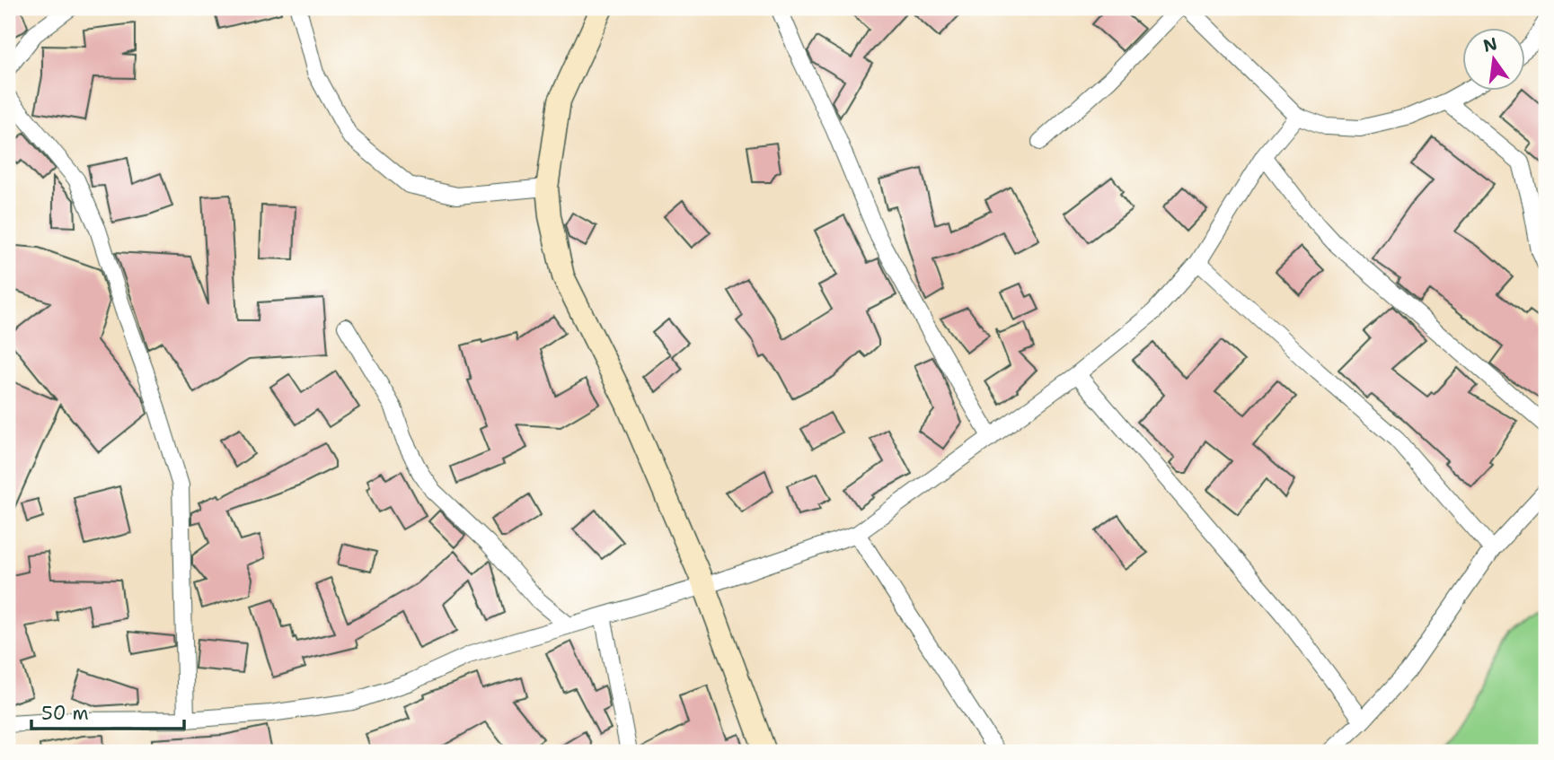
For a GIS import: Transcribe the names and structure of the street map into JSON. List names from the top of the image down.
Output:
{
  "scale_bar": "50 m",
  "north": "top"
}
